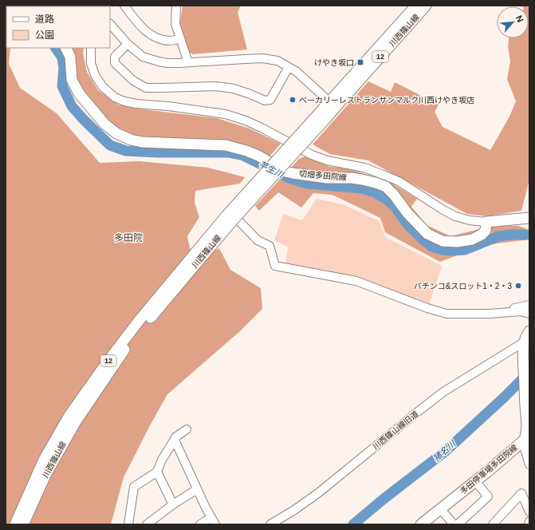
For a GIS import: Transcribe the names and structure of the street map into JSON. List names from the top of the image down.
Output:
{
  "streets": {
    "main road": [
      "川西篠山線",
      "12",
      "切畑多田院線",
      "多田停車場多田院線"
    ],
    "street": ["川西篠山線旧道"]
  },
  "crossings": [
    ["川西篠山線旧道", "多田停車場多田院線"]
  ],
  "districts": ["多田院"],
  "water": ["芋生川", "猪名川"],
  "places": {
    "transit": ["けやき坂口"],
    "other": ["ベーカリーレストランサンマルク川西けやき坂店", "パチンコ&スロット1・2・3"]
  },
  "legend": ["道路", "公園"],
  "north": "top right"
}
